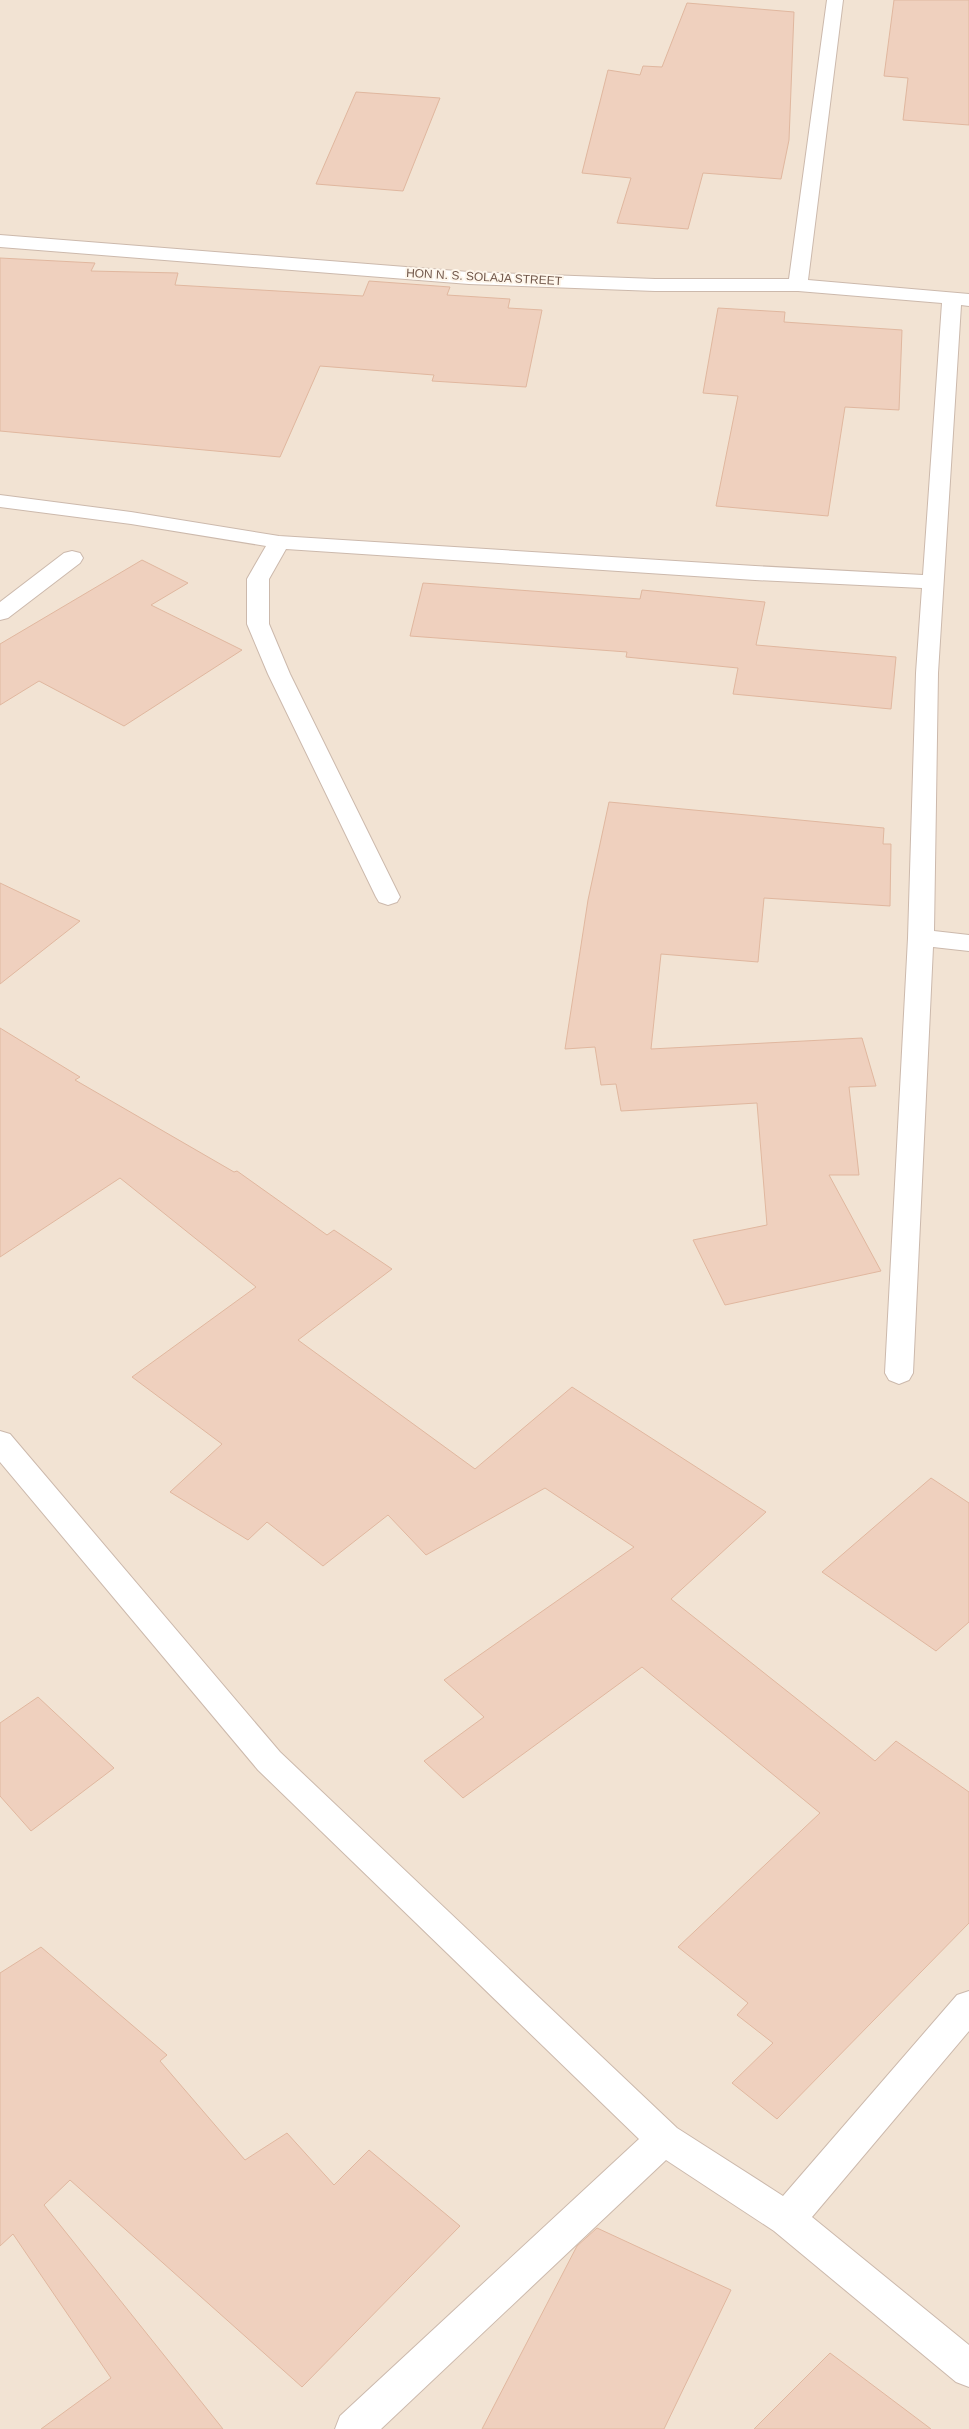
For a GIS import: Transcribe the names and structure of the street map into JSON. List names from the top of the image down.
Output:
{
  "streets": {
    "street": ["HON N. S. SOLAJA STREET"]
  }
}
